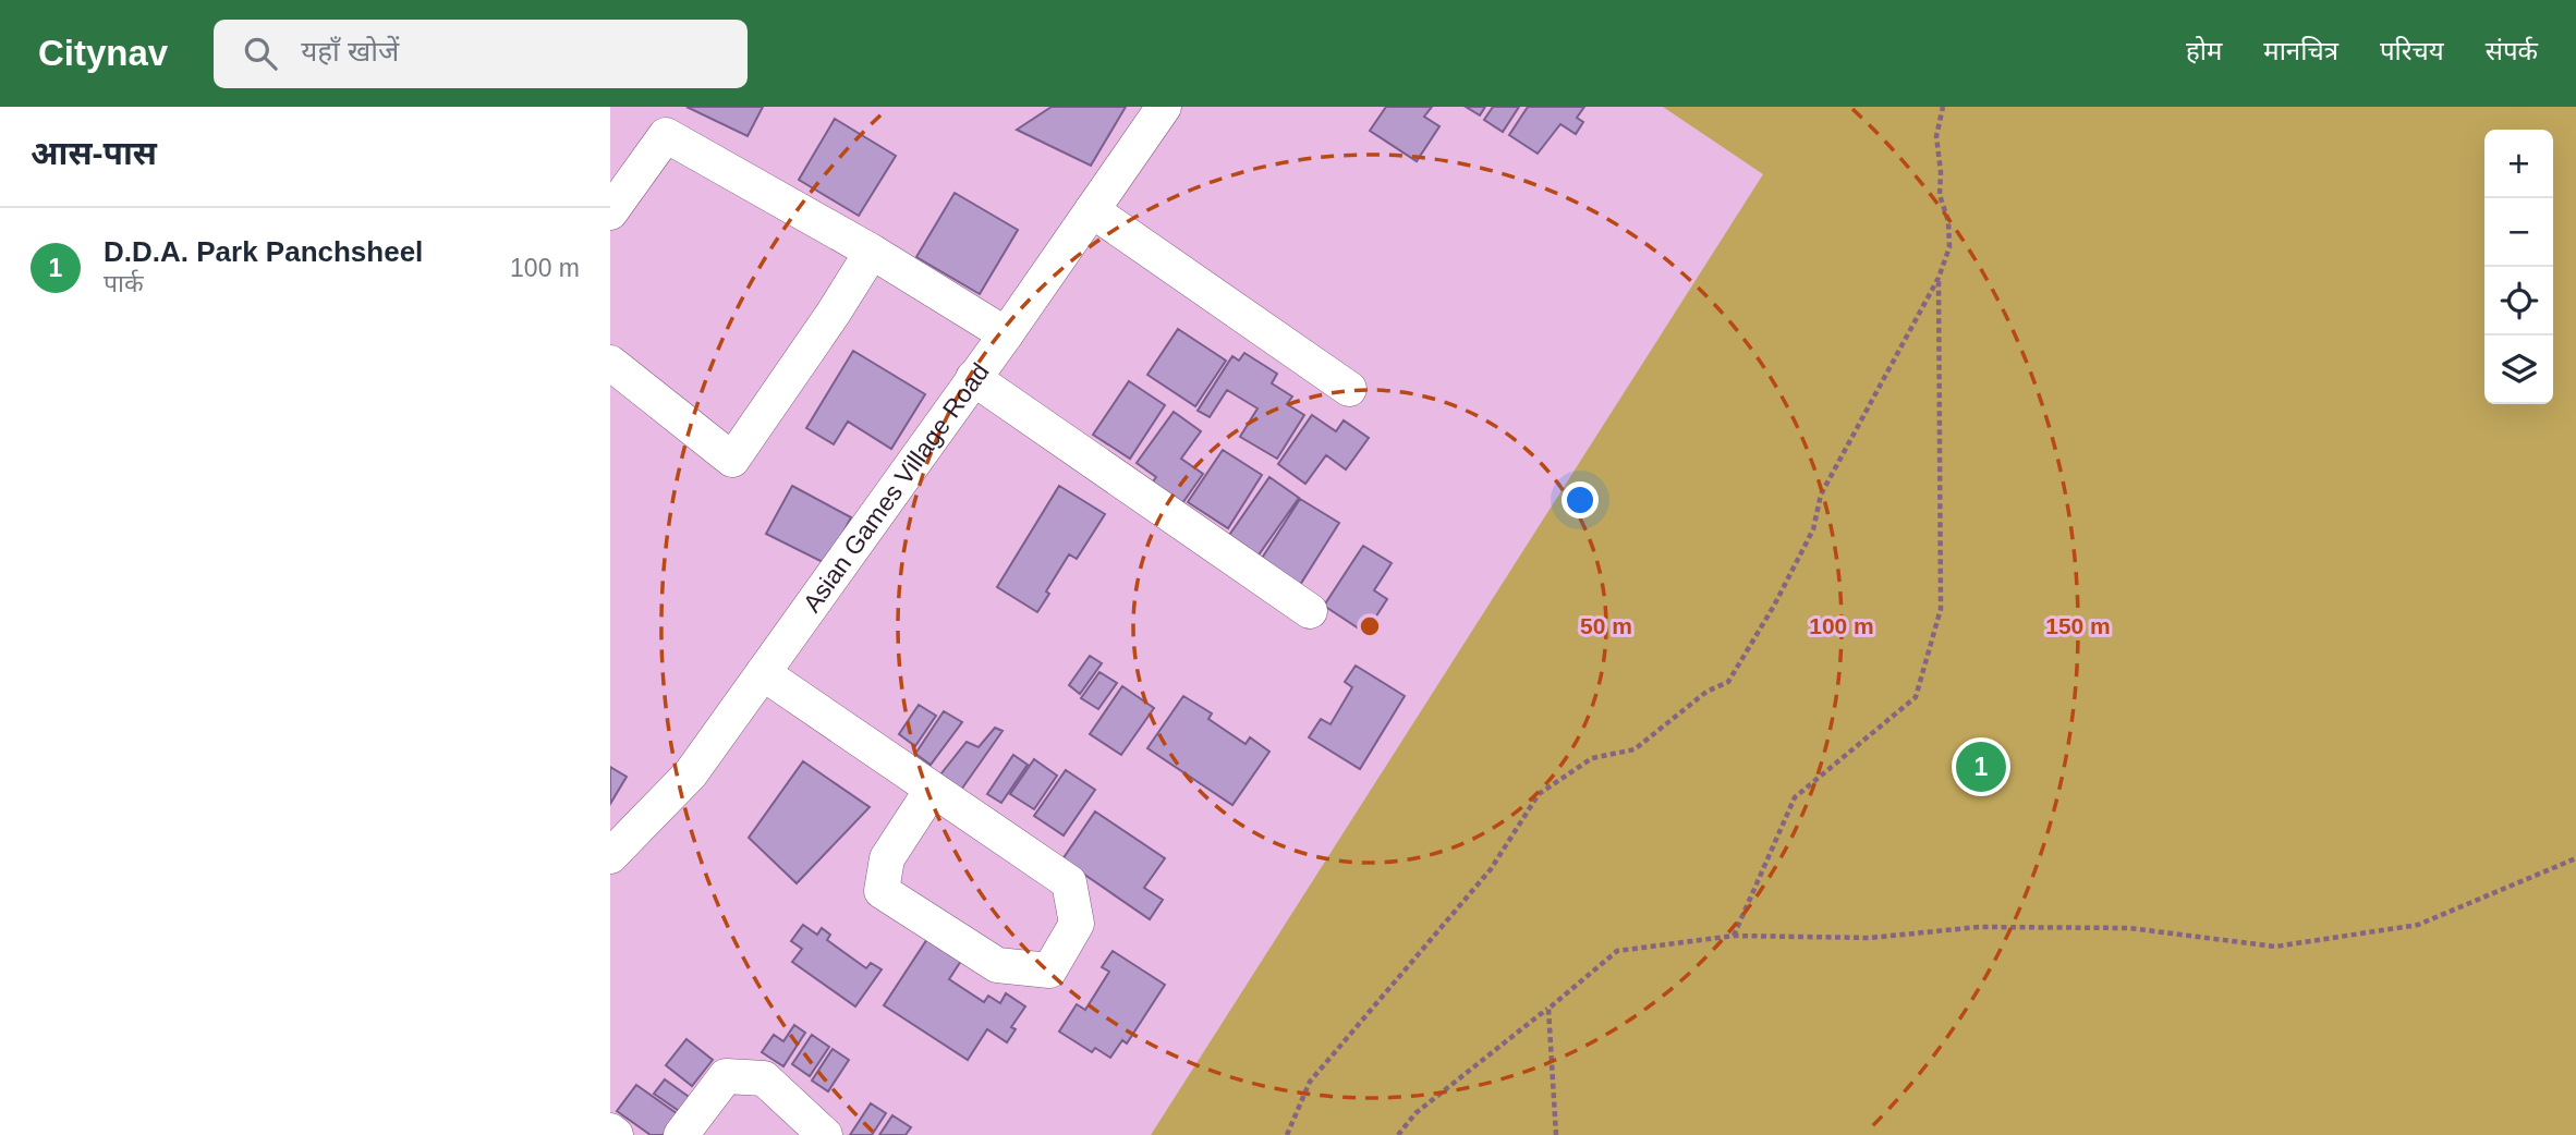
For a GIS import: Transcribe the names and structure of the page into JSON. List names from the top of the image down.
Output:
{
  "streets": {
    "street": ["Asian Games Village Road"]
  },
  "page": {
    "header": "Citynav",
    "search": "यहाँ खोजें",
    "nav": [
      "होम",
      "मानचित्र",
      "परिचय",
      "संपर्क"
    ],
    "heading": "आस-पास",
    "map_buttons": ["+", "−"],
    "list": [
      {
        "mark": "1",
        "name": "D.D.A. Park Panchsheel",
        "note": "पार्क",
        "value": "100 m"
      }
    ],
    "pins": "1"
  },
  "rings": ["50 m", "100 m", "150 m"]
}
